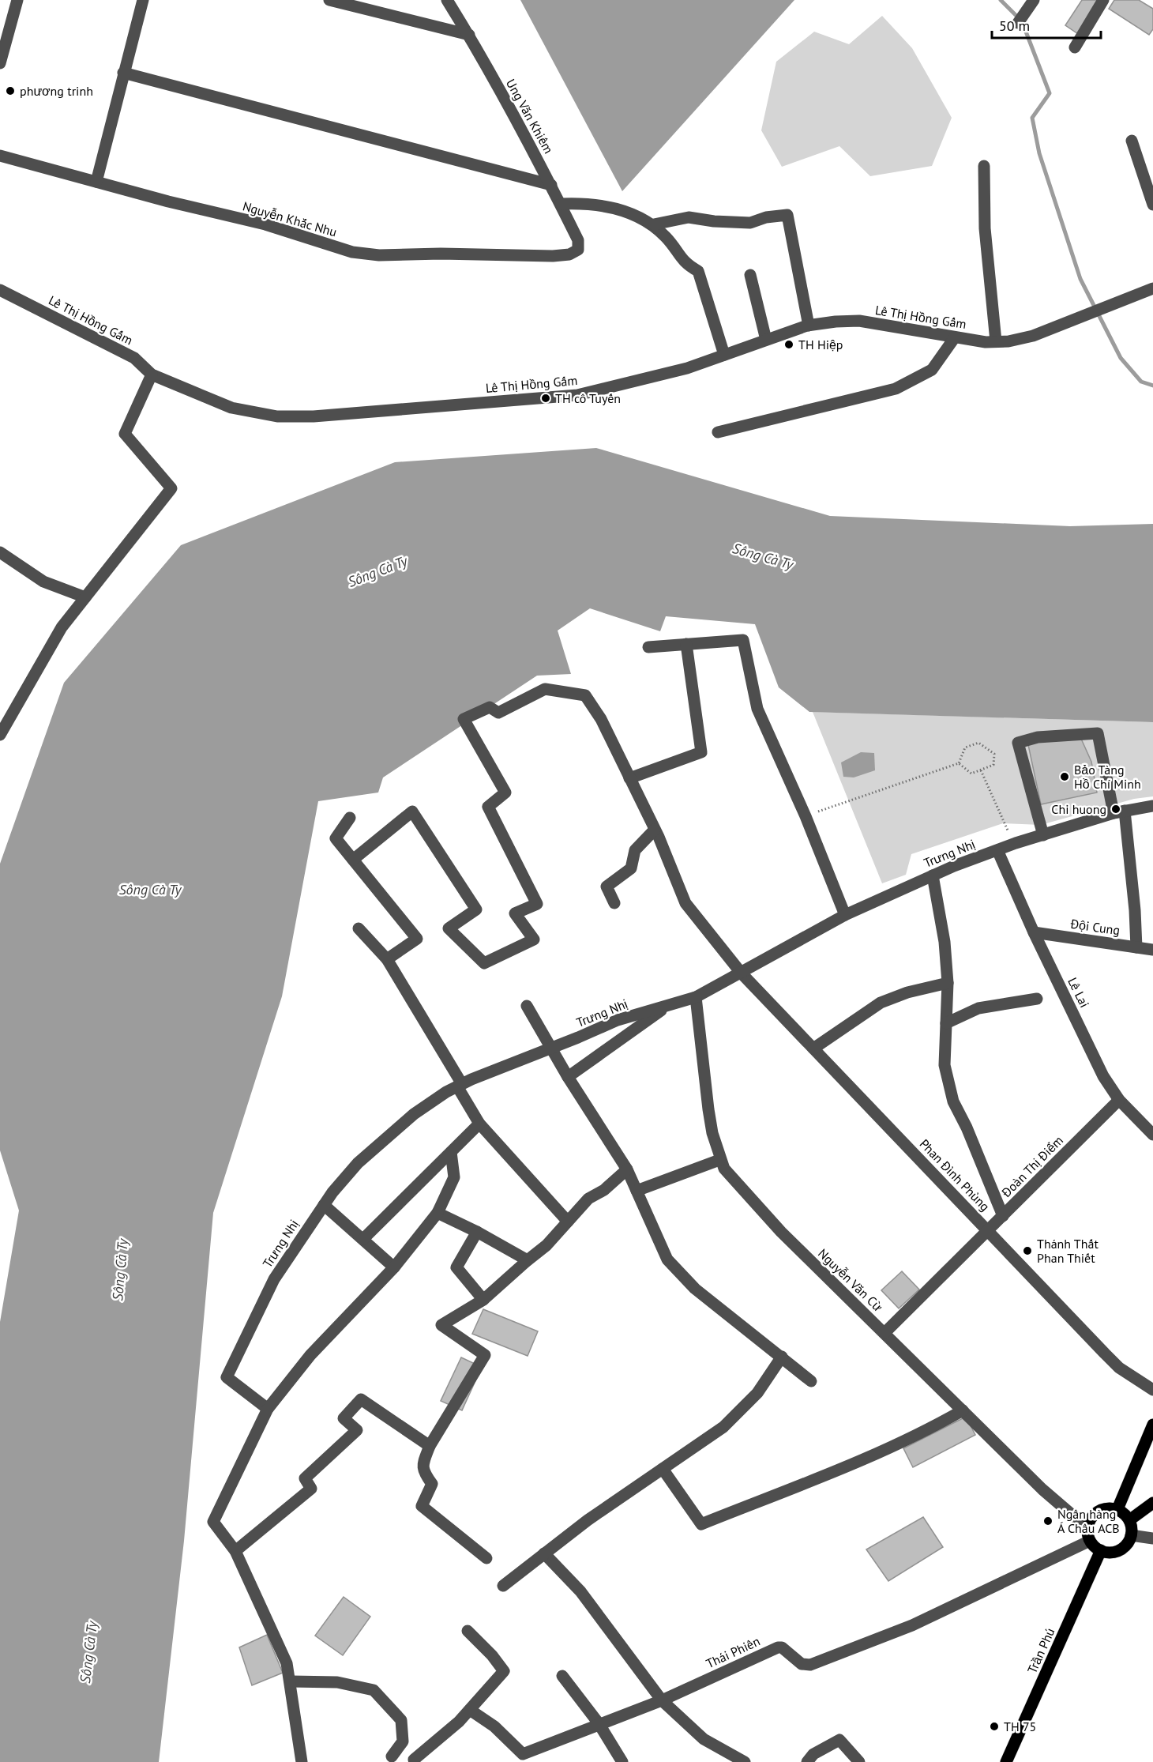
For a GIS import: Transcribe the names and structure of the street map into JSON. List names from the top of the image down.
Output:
{
  "streets": {
    "main road": ["Trần Phú"],
    "street": [
      "Ung Văn Khiêm",
      "Nguyễn Khắc Nhu",
      "Lê Thị Hồng Gấm",
      "Trưng Nhị",
      "Đội Cung",
      "Lê Lai",
      "Đoàn Thị Điểm",
      "Phan Đình Phùng",
      "Nguyễn Văn Cừ",
      "Thái Phiên"
    ]
  },
  "crossings": [
    ["Ung Văn Khiêm", "Nguyễn Khắc Nhu"],
    ["Trưng Nhị", "Lê Lai"],
    ["Trưng Nhị", "Phan Đình Phùng"],
    ["Trưng Nhị", "Nguyễn Văn Cừ"],
    ["Đội Cung", "Lê Lai"],
    ["Lê Lai", "Đoàn Thị Điểm"],
    ["Đoàn Thị Điểm", "Phan Đình Phùng"],
    ["Đoàn Thị Điểm", "Nguyễn Văn Cừ"],
    ["Nguyễn Văn Cừ", "Trần Phú"],
    ["Nguyễn Văn Cừ", "Thái Phiên"],
    ["Trần Phú", "Thái Phiên"]
  ],
  "water": ["Sông Cà Ty"],
  "places": [
    "phương trinh",
    "TH Hiệp",
    "TH cô Tuyến",
    "Bảo Tàng Hồ Chí Minh",
    "Chi huong",
    "Thánh Thất Phan Thiết",
    "Ngân hàng Á Châu ACB",
    "TH 75"
  ],
  "scale_bar": "50 m"
}
